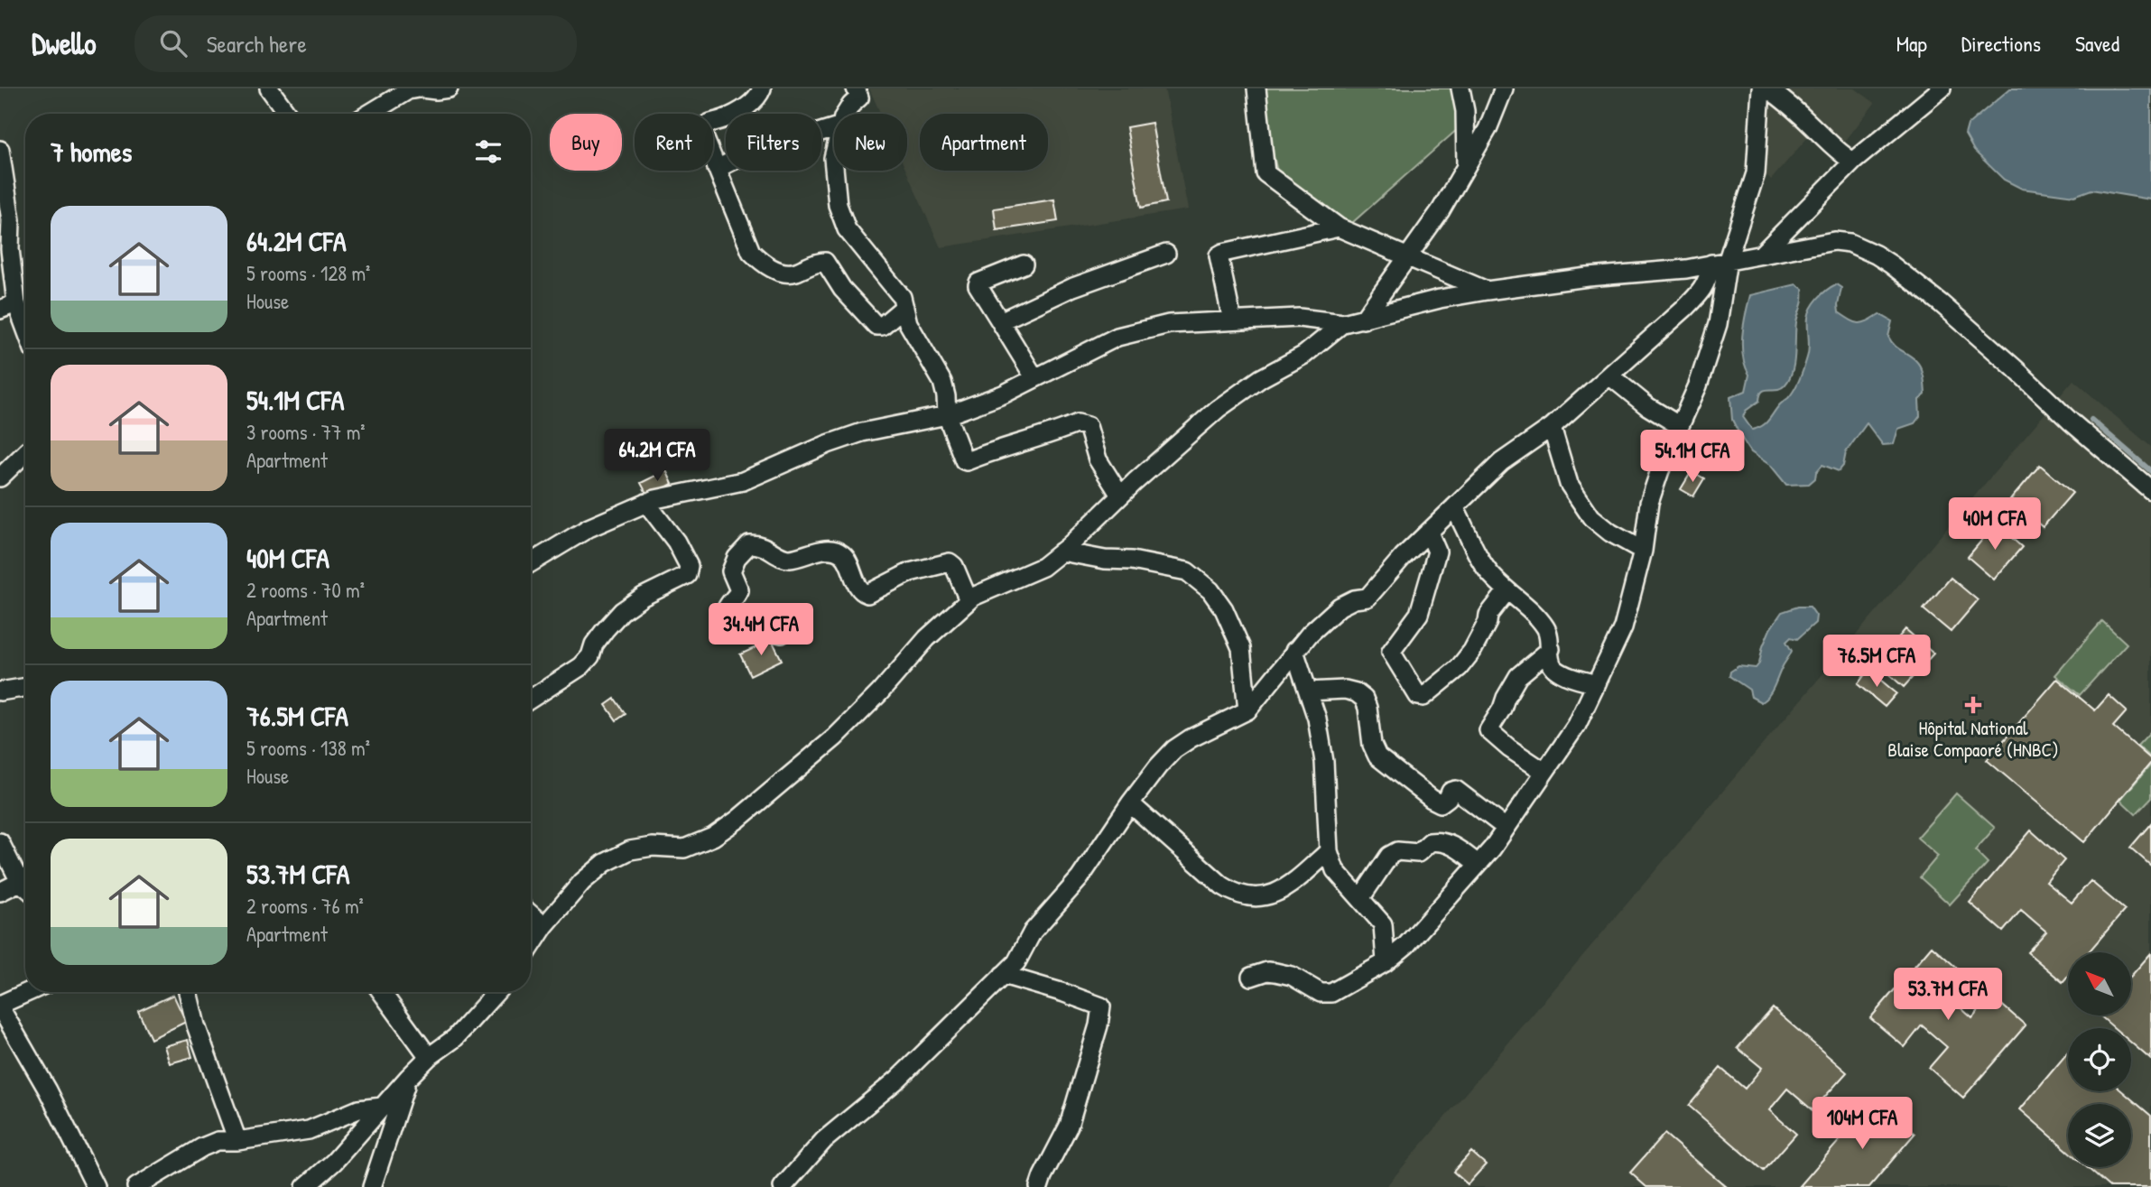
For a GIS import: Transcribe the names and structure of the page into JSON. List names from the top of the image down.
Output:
{
  "places": {
    "health": ["Hôpital National Blaise Compaoré (HNBC)"]
  },
  "north": "top left",
  "page": {
    "header": "Dwello",
    "search": "Search here",
    "nav": ["Map", "Directions", "Saved"],
    "chip": [
      "Buy",
      "Rent",
      "Filters",
      "New",
      "Apartment"
    ],
    "heading": "7 homes",
    "list": [
      {
        "name": "64.2M CFA",
        "note": "5 rooms · 128 m² · House"
      },
      {
        "name": "54.1M CFA",
        "note": "3 rooms · 77 m² · Apartment"
      },
      {
        "name": "40M CFA",
        "note": "2 rooms · 70 m² · Apartment"
      },
      {
        "name": "76.5M CFA",
        "note": "5 rooms · 138 m² · House"
      },
      {
        "name": "53.7M CFA",
        "note": "2 rooms · 76 m² · Apartment"
      }
    ],
    "price": [
      "64.2M CFA",
      "54.1M CFA",
      "40M CFA",
      "34.4M CFA",
      "76.5M CFA",
      "53.7M CFA",
      "104M CFA"
    ]
  }
}
